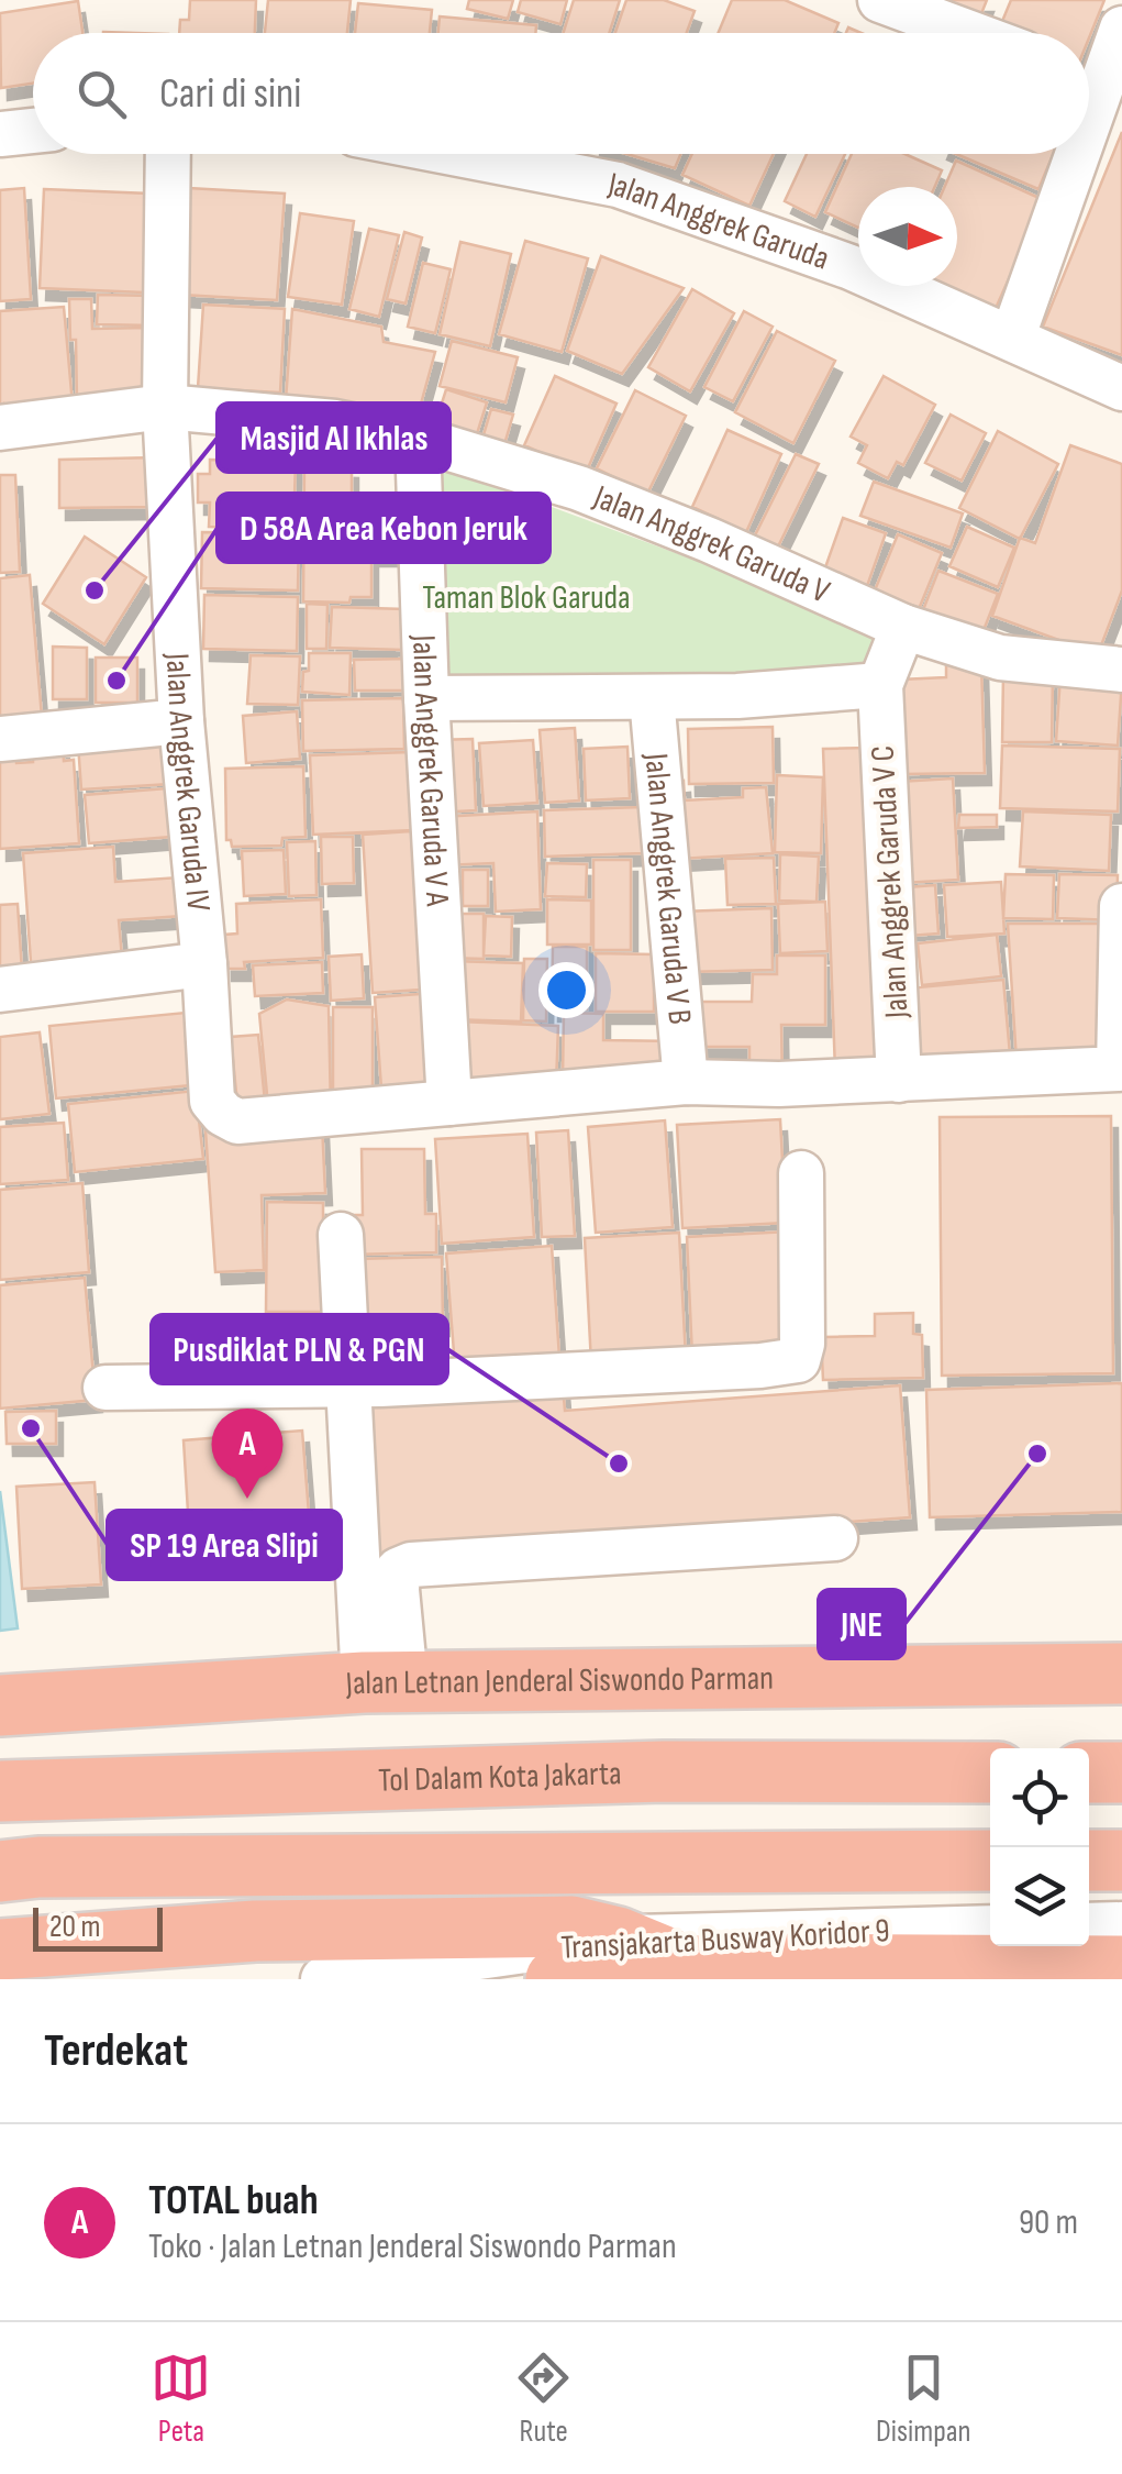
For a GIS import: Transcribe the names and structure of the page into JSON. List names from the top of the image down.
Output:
{
  "streets": {
    "highway": ["Jalan Letnan Jenderal Siswondo Parman", "Tol Dalam Kota Jakarta"],
    "street": [
      "Jalan Anggrek Garuda",
      "Jalan Anggrek Garuda V",
      "Jalan Anggrek Garuda V A",
      "Jalan Anggrek Garuda IV",
      "Jalan Anggrek Garuda V C",
      "Jalan Anggrek Garuda V B",
      "Transjakarta Busway Koridor 9"
    ]
  },
  "crossings": [
    ["Jalan Anggrek Garuda V", "Jalan Anggrek Garuda V A"],
    ["Jalan Anggrek Garuda V", "Jalan Anggrek Garuda IV"],
    ["Jalan Anggrek Garuda V A", "Jalan Anggrek Garuda IV"]
  ],
  "parks": ["Taman Blok Garuda"],
  "places": [
    "Masjid Al Ikhlas",
    "D 58A Area Kebon Jeruk",
    "SP 19 Area Slipi",
    "JNE",
    "Pusdiklat PLN & PGN"
  ],
  "scale_bar": "20 m",
  "north": "right",
  "page": {
    "search": "Cari di sini",
    "pins": "A",
    "scale": "20 m",
    "heading": "Terdekat",
    "list": [
      {
        "mark": "A",
        "name": "TOTAL buah",
        "note": "Toko · Jalan Letnan Jenderal Siswondo Parman",
        "value": "90 m"
      }
    ],
    "nav": ["Peta", "Rute", "Disimpan"]
  }
}
